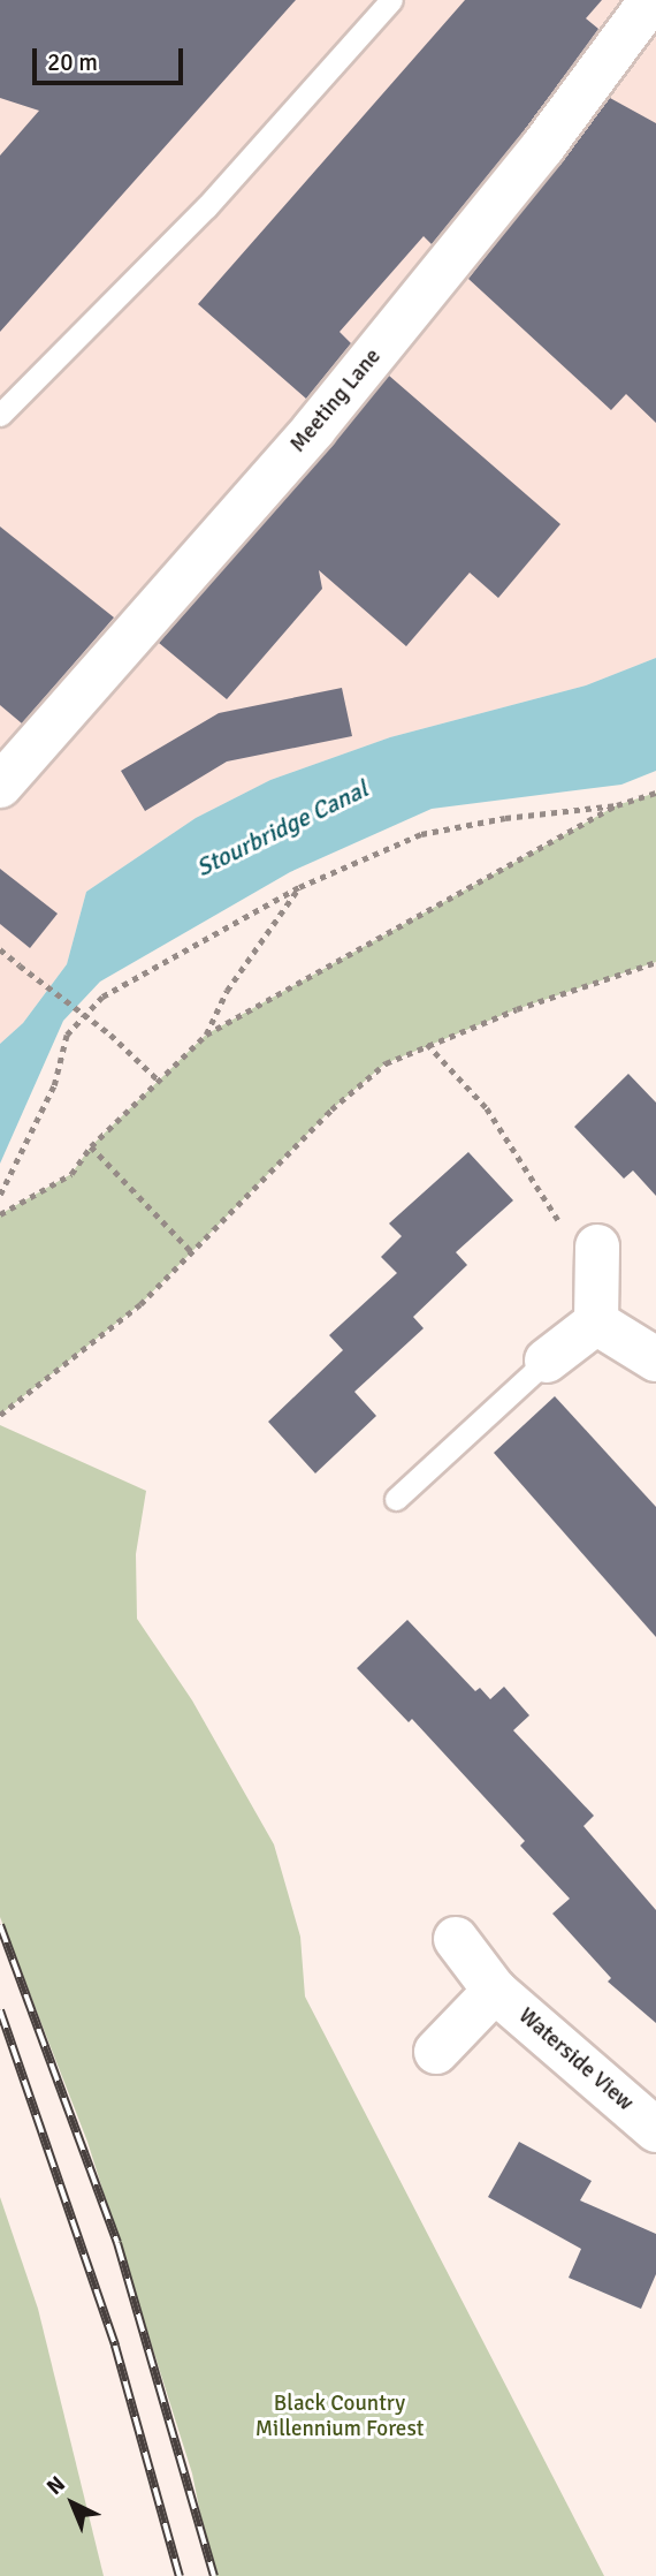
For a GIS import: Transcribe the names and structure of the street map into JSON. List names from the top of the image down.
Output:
{
  "streets": {
    "street": ["Meeting Lane", "Waterside View"]
  },
  "water": ["Stourbridge Canal"],
  "parks": ["Black Country Millennium Forest"],
  "scale_bar": "20 m",
  "north": "top left"
}
